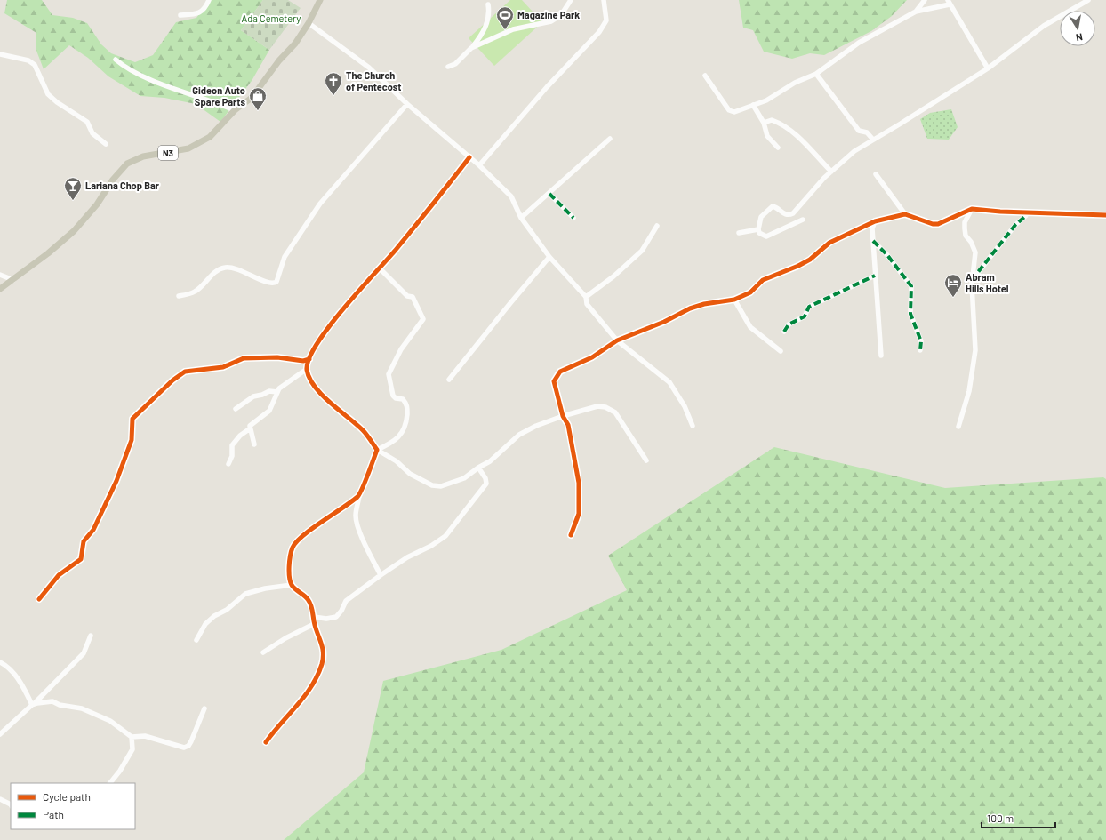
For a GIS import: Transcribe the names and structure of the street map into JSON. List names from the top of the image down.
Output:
{
  "streets": {
    "main road": ["N3"]
  },
  "parks": ["Ada Cemetery"],
  "places": {
    "sports": ["Magazine Park"],
    "church": ["The Church of Pentecost"],
    "shop": ["Gideon Auto Spare Parts"],
    "bar": ["Lariana Chop Bar"],
    "hotel": ["Abram Hills Hotel"]
  },
  "legend": ["Cycle path", "Path"],
  "scale_bar": "100 m",
  "north": "bottom"
}
